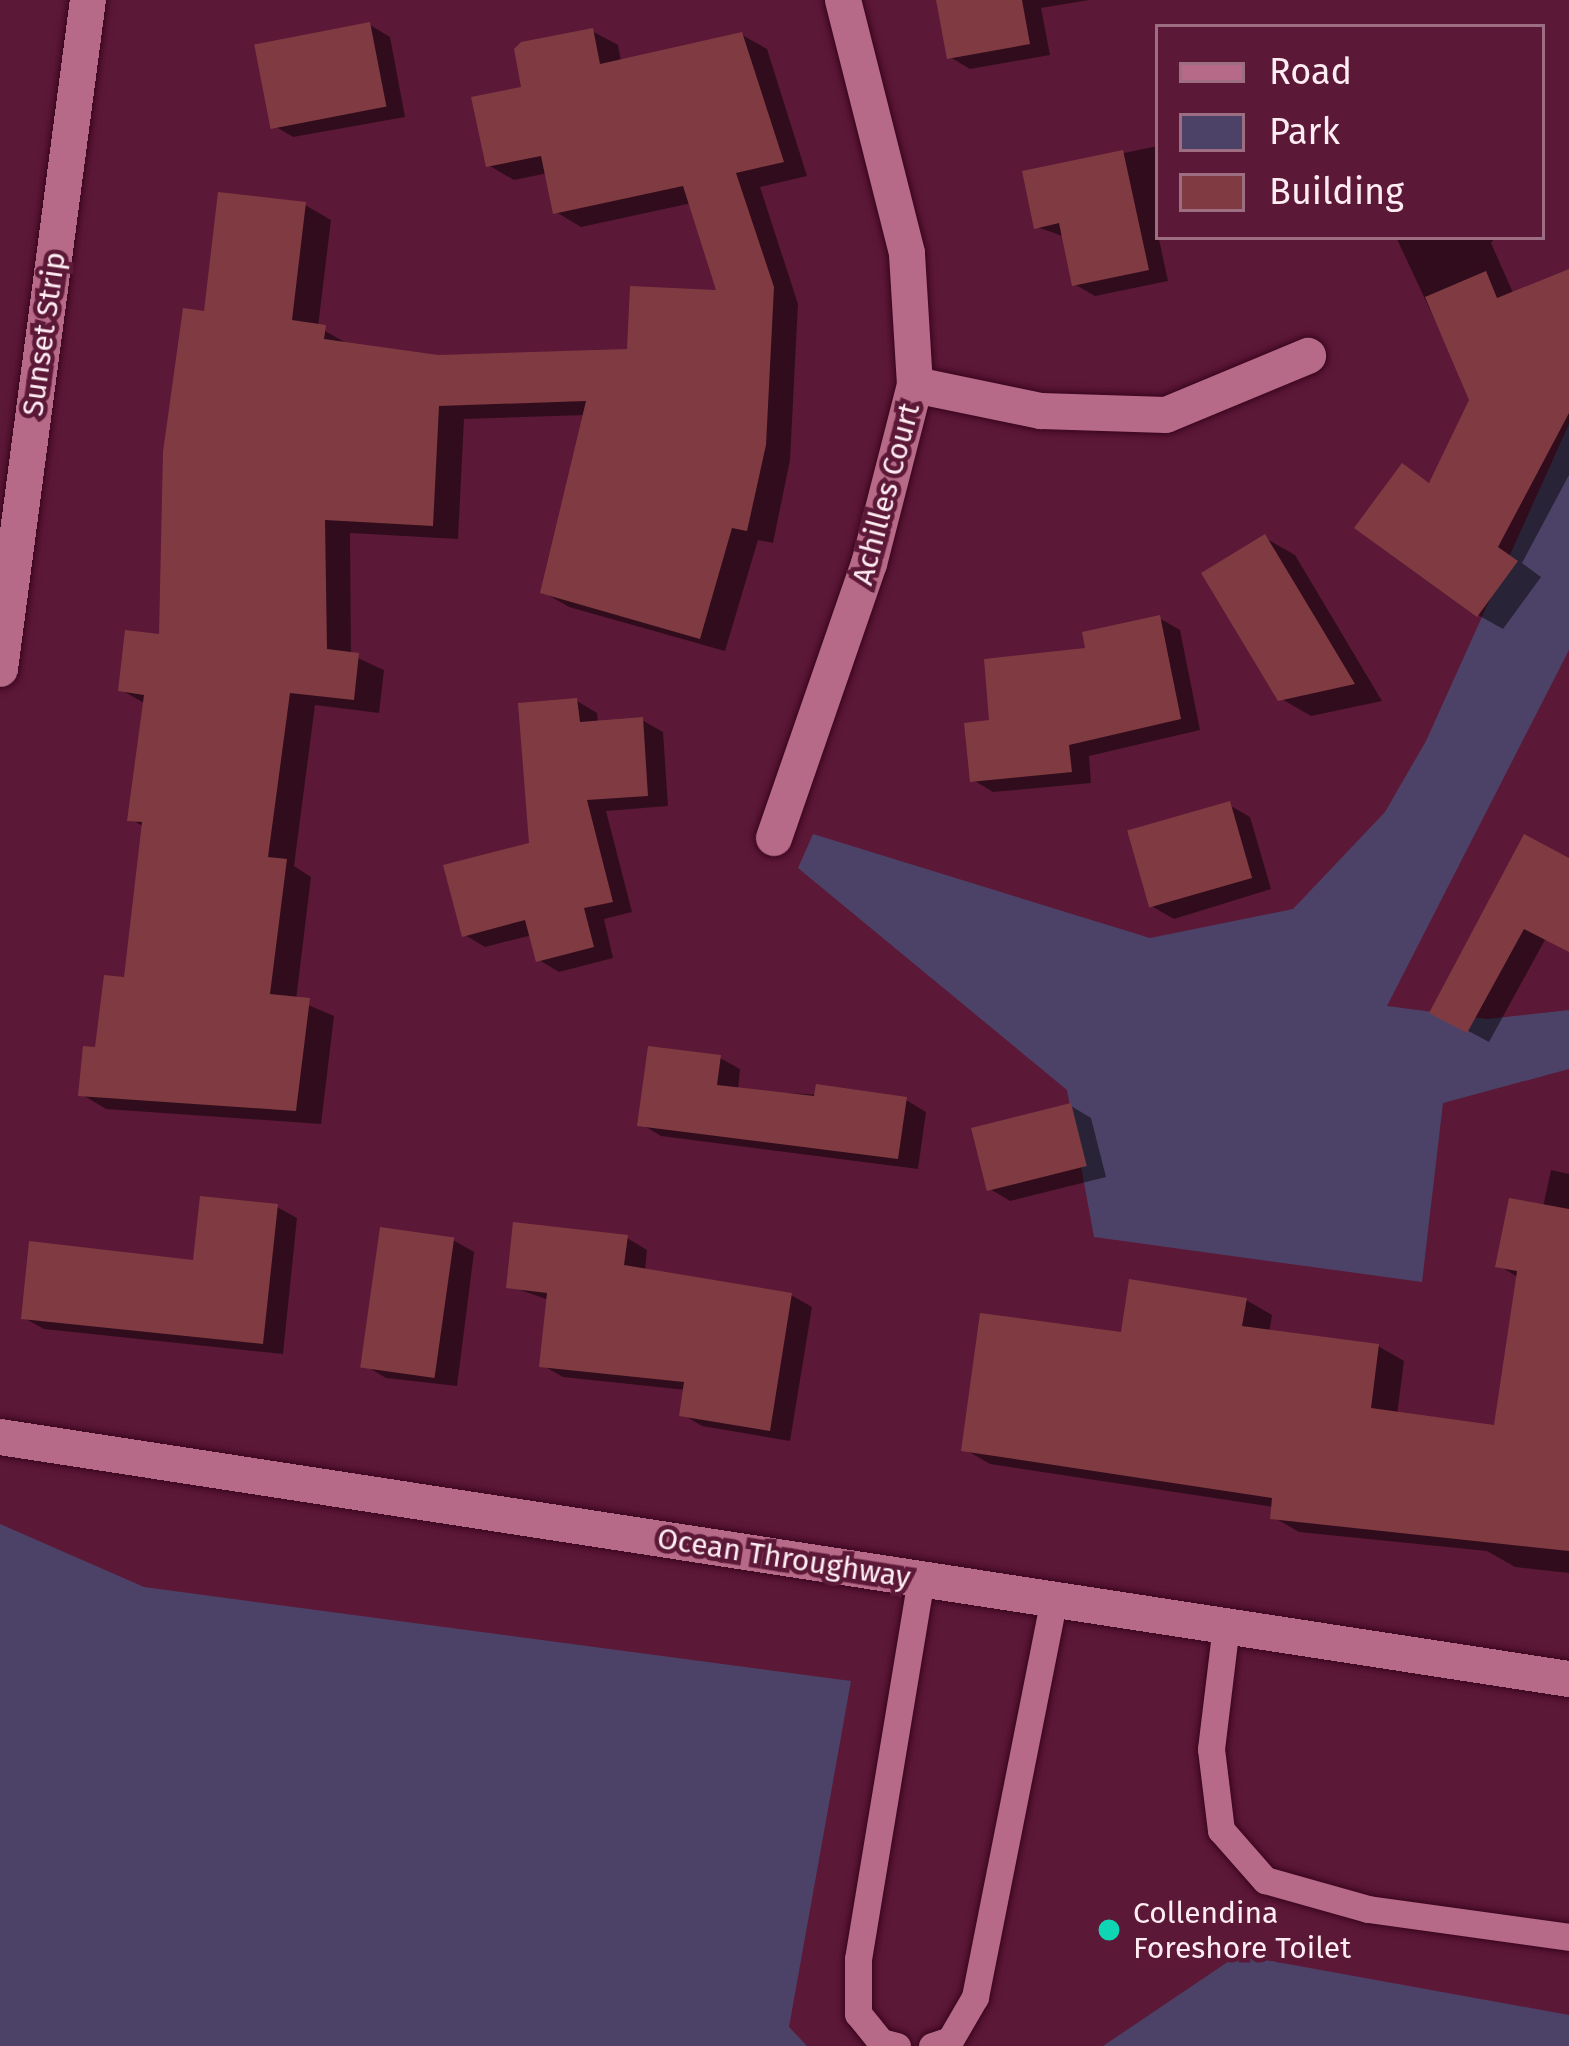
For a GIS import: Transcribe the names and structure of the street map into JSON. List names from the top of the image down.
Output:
{
  "streets": {
    "street": ["Sunset Strip", "Achilles Court", "Ocean Throughway"]
  },
  "places": ["Collendina Foreshore Toilet"],
  "legend": ["Road", "Park", "Building"]
}
